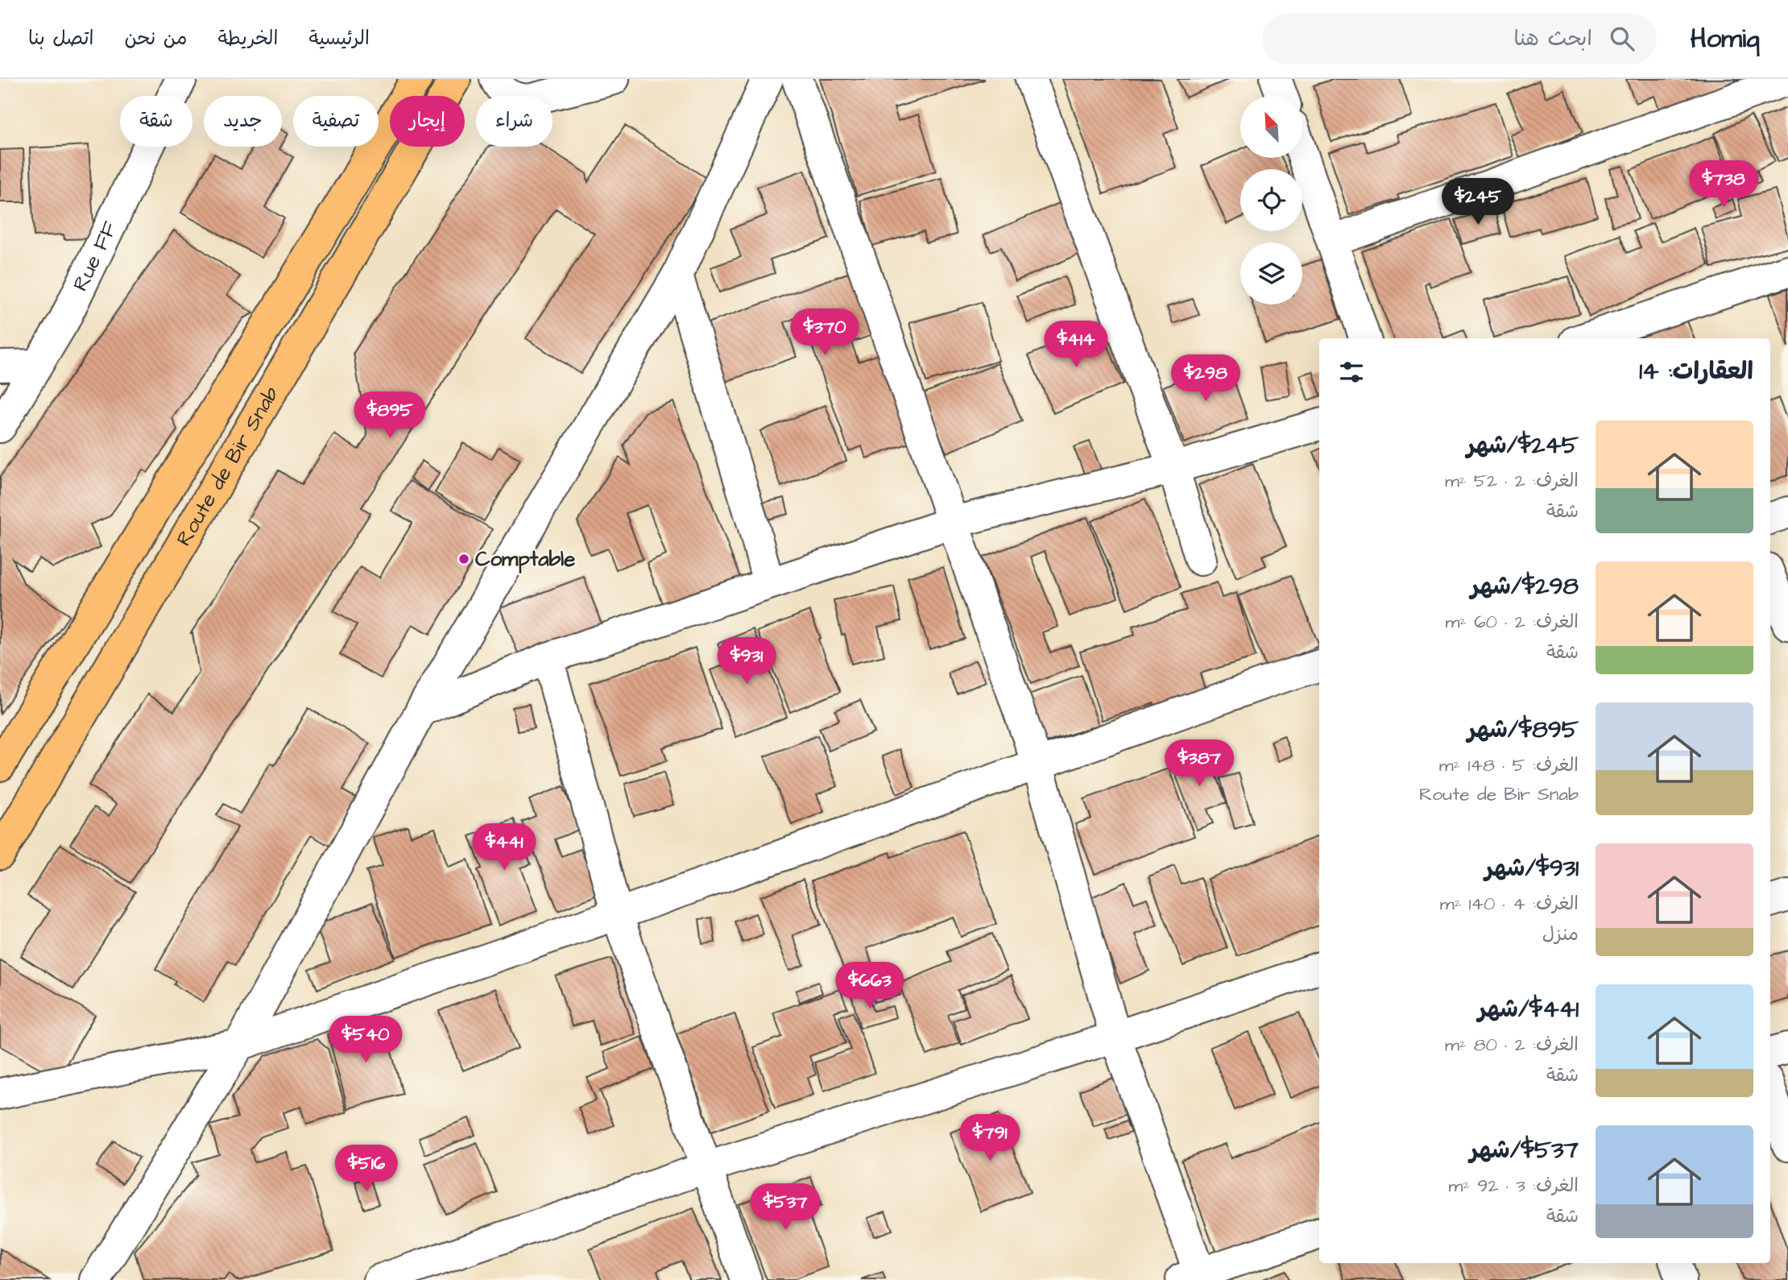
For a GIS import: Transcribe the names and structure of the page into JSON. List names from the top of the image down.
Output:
{
  "streets": {
    "main road": ["Route de Bir Snab"],
    "street": ["Rue FF"]
  },
  "places": ["Comptable"],
  "north": "top left",
  "page": {
    "header": "Homiq",
    "search": "ابحث هنا",
    "nav": [
      "الرئيسية",
      "الخريطة",
      "من نحن",
      "اتصل بنا"
    ],
    "chip": [
      "شراء",
      "إيجار",
      "تصفية",
      "جديد",
      "شقة"
    ],
    "price": [
      "$738",
      "$245",
      "$370",
      "$414",
      "$298",
      "$895",
      "$931",
      "$387",
      "$441",
      "$663",
      "$540",
      "$791",
      "$516",
      "$537"
    ],
    "heading": "العقارات: 14",
    "list": [
      {
        "name": "$245/شهر",
        "note": "الغرف: 2 · 52 m² · شقة"
      },
      {
        "name": "$298/شهر",
        "note": "الغرف: 2 · 60 m² · شقة"
      },
      {
        "name": "$895/شهر",
        "note": "الغرف: 5 · 148 m² · Route de Bir Snab"
      },
      {
        "name": "$931/شهر",
        "note": "الغرف: 4 · 140 m² · منزل"
      },
      {
        "name": "$441/شهر",
        "note": "الغرف: 2 · 80 m² · شقة"
      },
      {
        "name": "$537/شهر",
        "note": "الغرف: 3 · 92 m² · شقة"
      }
    ]
  }
}
